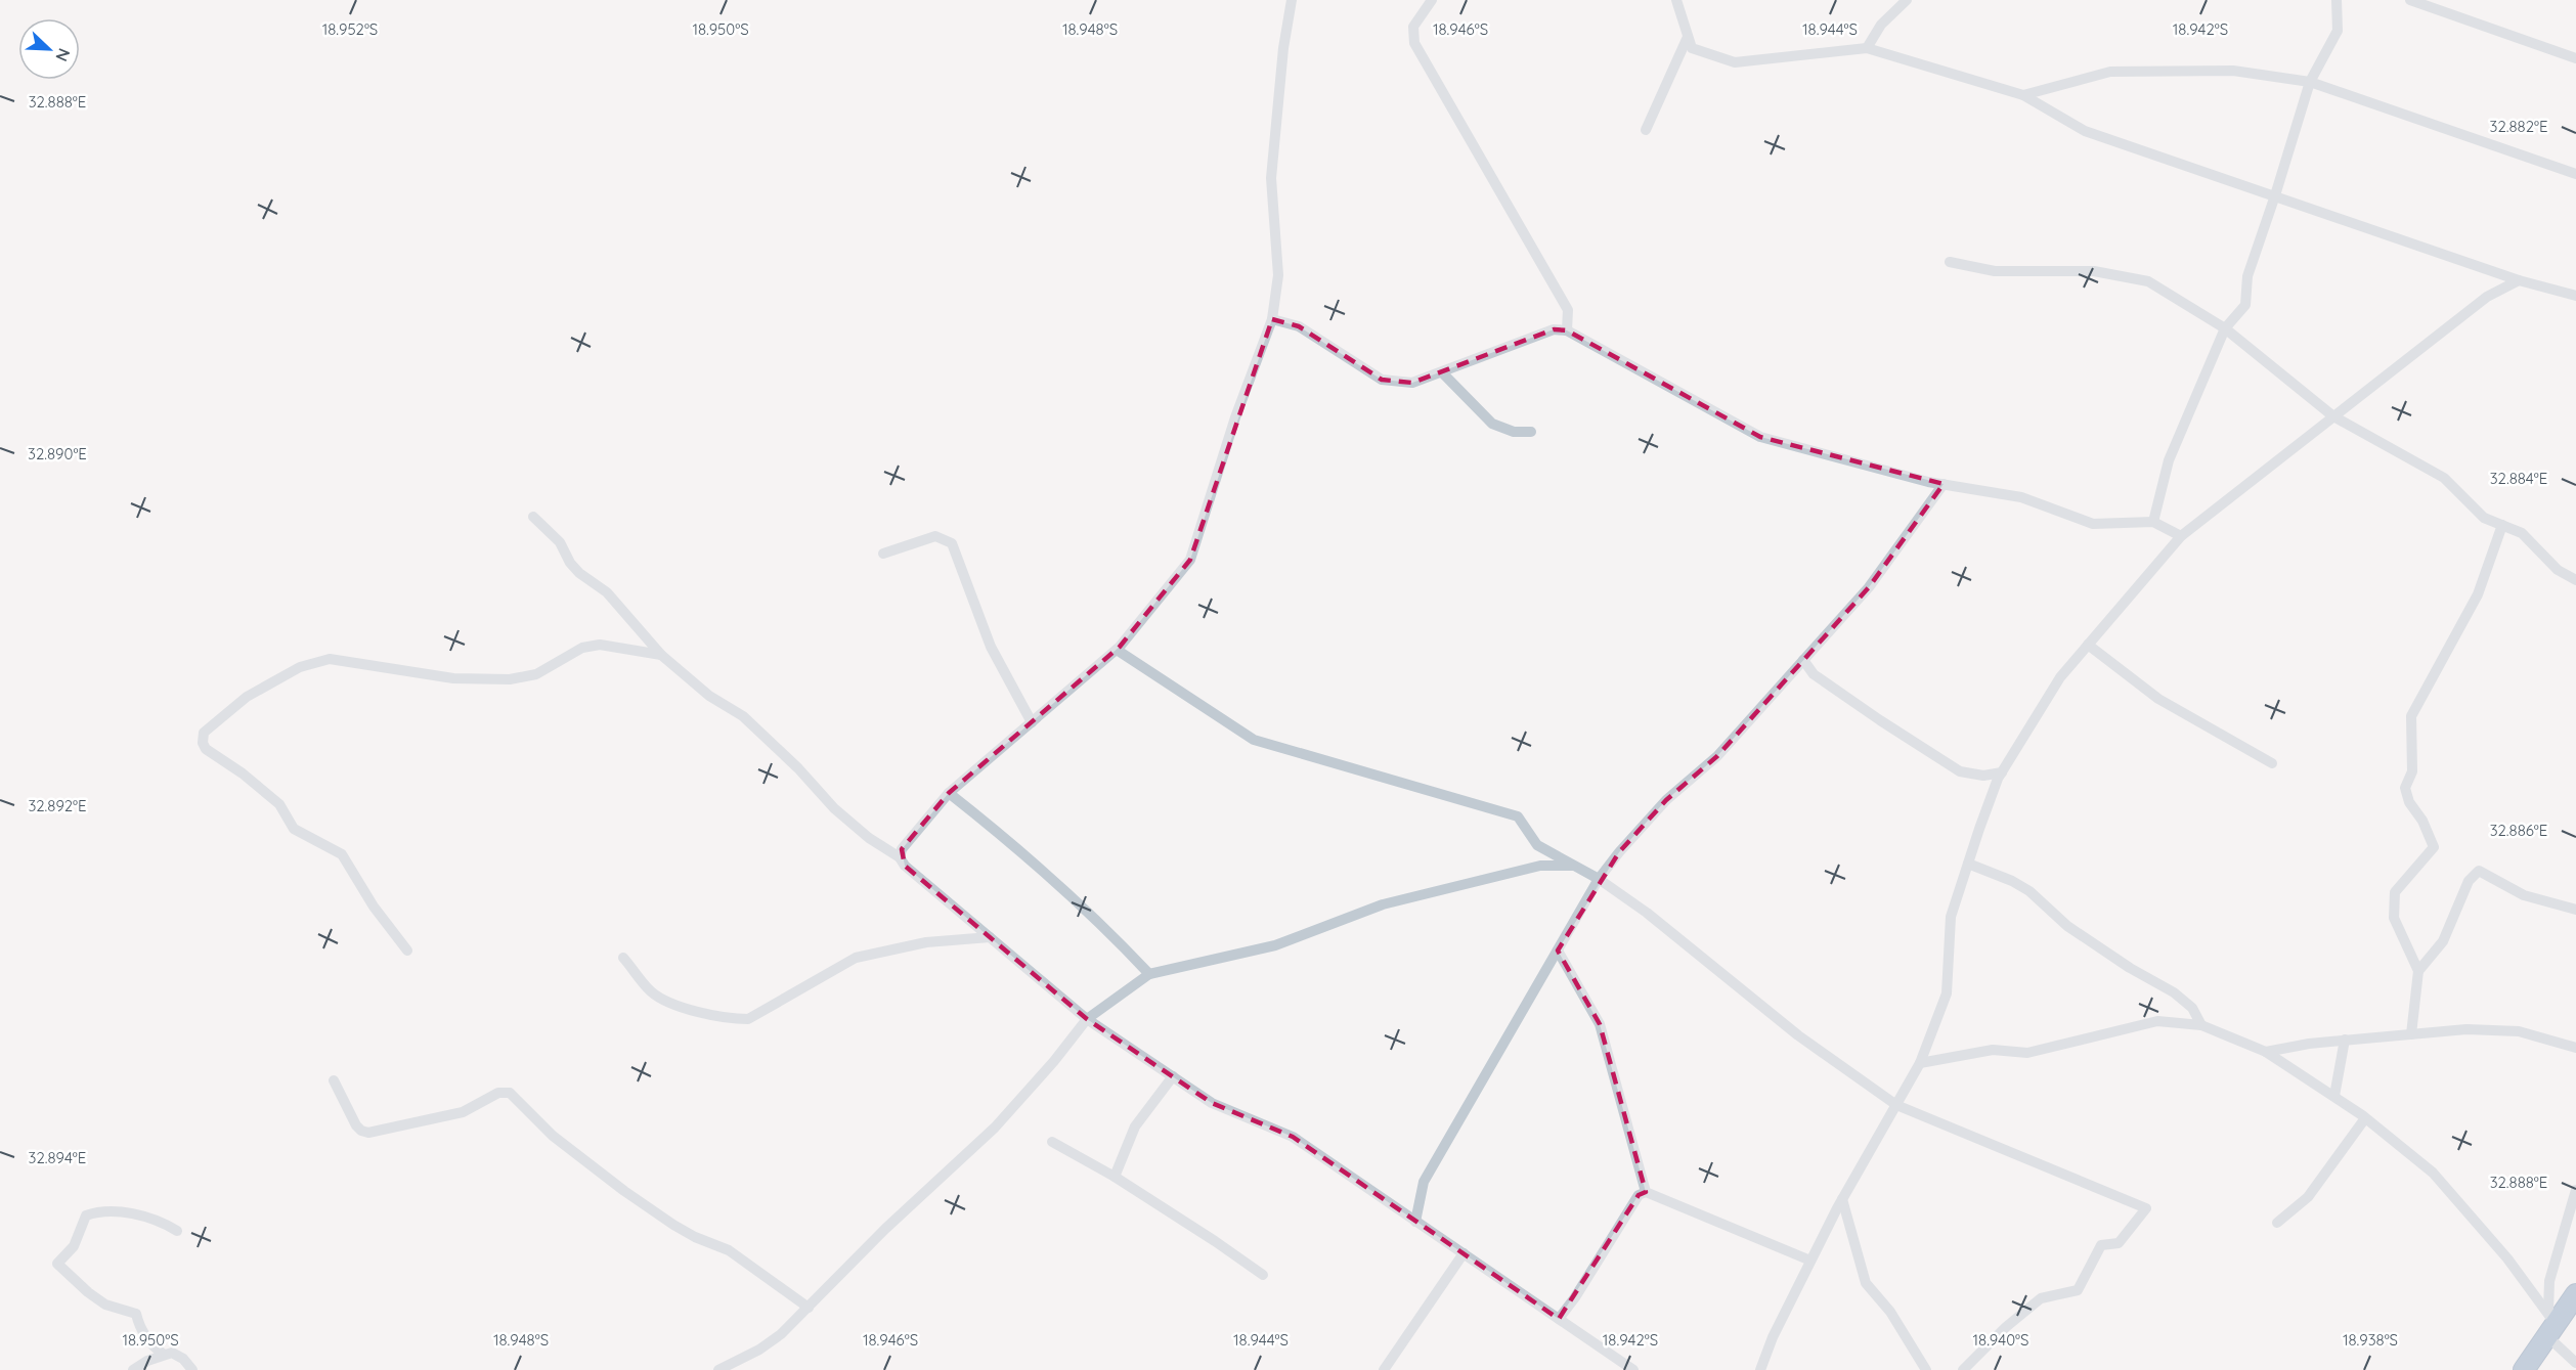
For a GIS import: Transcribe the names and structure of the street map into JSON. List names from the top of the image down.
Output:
{
  "north": "bottom right",
  "coordinates": [
    "18.952°S",
    "18.950°S",
    "18.948°S",
    "18.946°S",
    "18.944°S",
    "18.942°S",
    "32.888°E",
    "32.882°E",
    "32.890°E",
    "32.884°E",
    "32.892°E",
    "32.886°E",
    "32.894°E",
    "18.940°S",
    "18.938°S"
  ]
}
